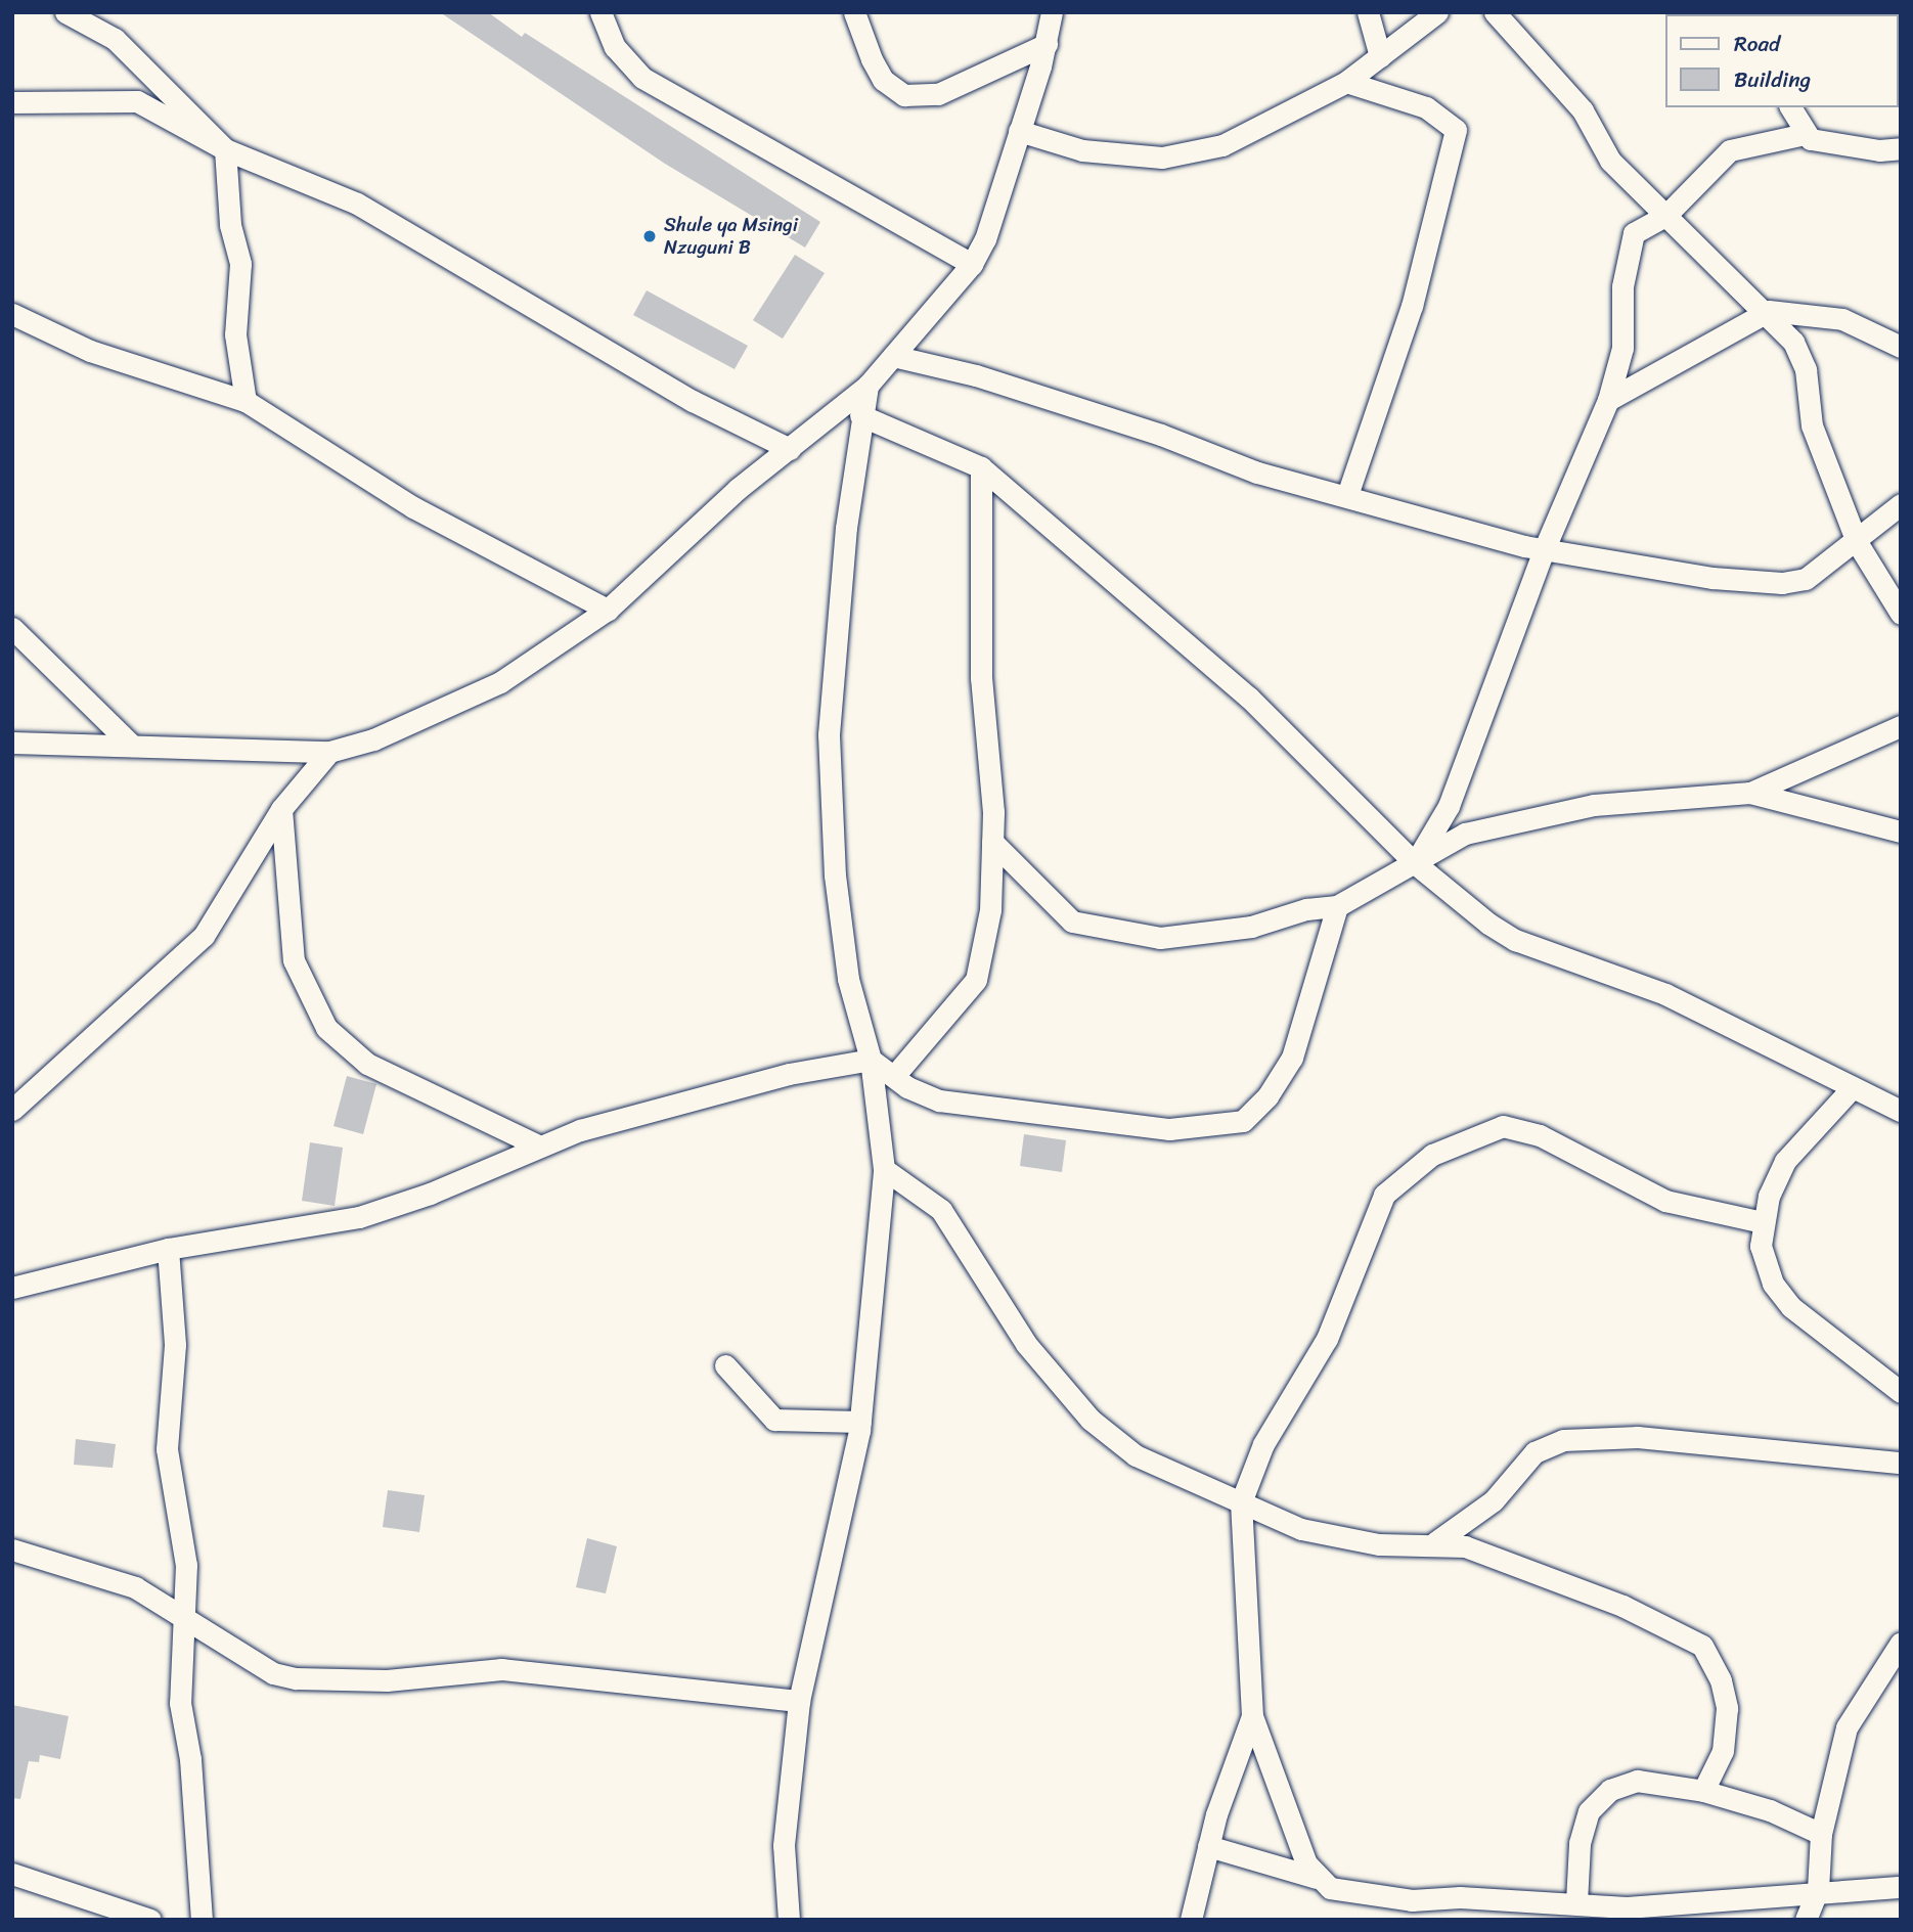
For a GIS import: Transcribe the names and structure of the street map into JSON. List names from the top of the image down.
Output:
{
  "places": ["Shule ya Msingi Nzuguni B"],
  "legend": ["Road", "Building"]
}
